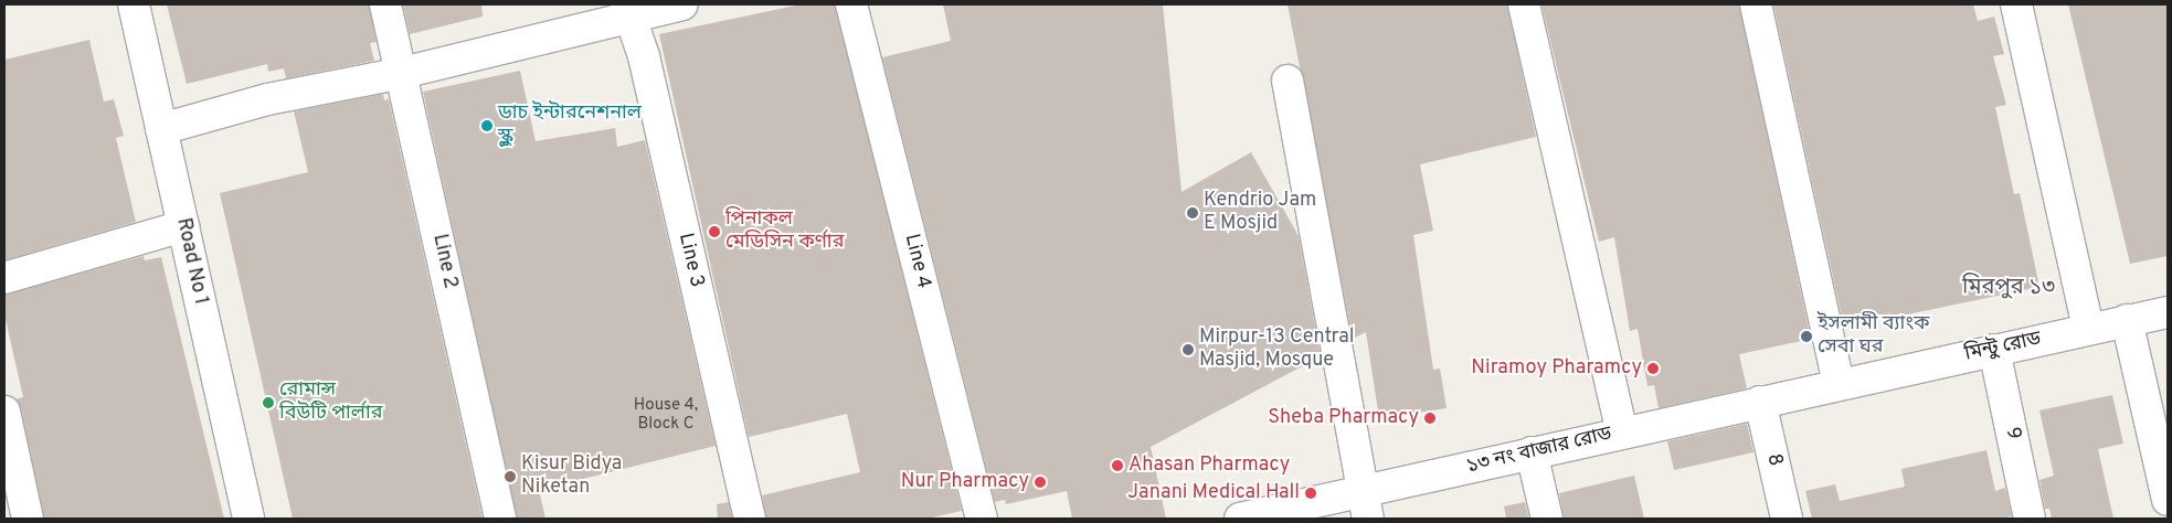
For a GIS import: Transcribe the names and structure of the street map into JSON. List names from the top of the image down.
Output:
{
  "streets": {
    "street": [
      "Line 3",
      "Road No 1",
      "Line 2",
      "Line 4",
      "মিন্টু রোড",
      "9",
      "১৩ নং বাজার রোড",
      "8"
    ]
  },
  "crossings": [
    ["মিন্টু রোড", "9"],
    ["মিন্টু রোড", "১৩ নং বাজার রোড"],
    ["১৩ নং বাজার রোড", "8"]
  ],
  "districts": ["মিরপুর ১৩"],
  "places": [
    "ডাচ ইন্টারনেশনাল স্কুল",
    "Kendrio Jam E Mosjid",
    "পিনাকল মেডিসিন কর্ণার",
    "ইসলামী ব্যাংক সেবা ঘর",
    "Mirpur-13 Central Masjid, Mosque",
    "Niramoy Pharamcy",
    "রোমান্স বিউটি পার্লার",
    "Sheba Pharmacy",
    "Ahasan Pharmacy",
    "Kisur Bidya Niketan",
    "Nur Pharmacy",
    "Janani Medical Hall"
  ],
  "house_numbers": ["House 4, Block C"]
}
